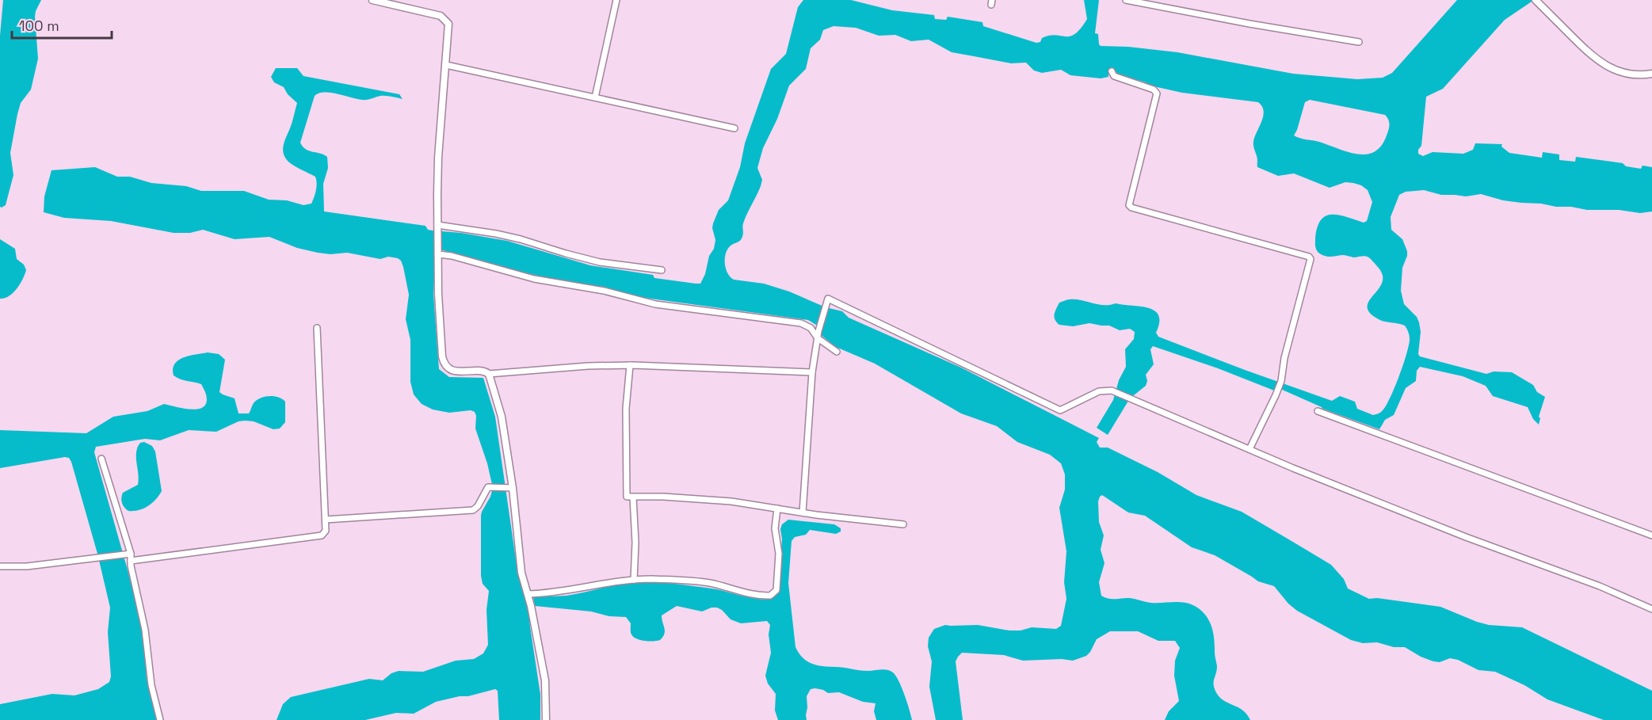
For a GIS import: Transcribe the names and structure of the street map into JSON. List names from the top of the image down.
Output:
{
  "scale_bar": "100 m"
}
